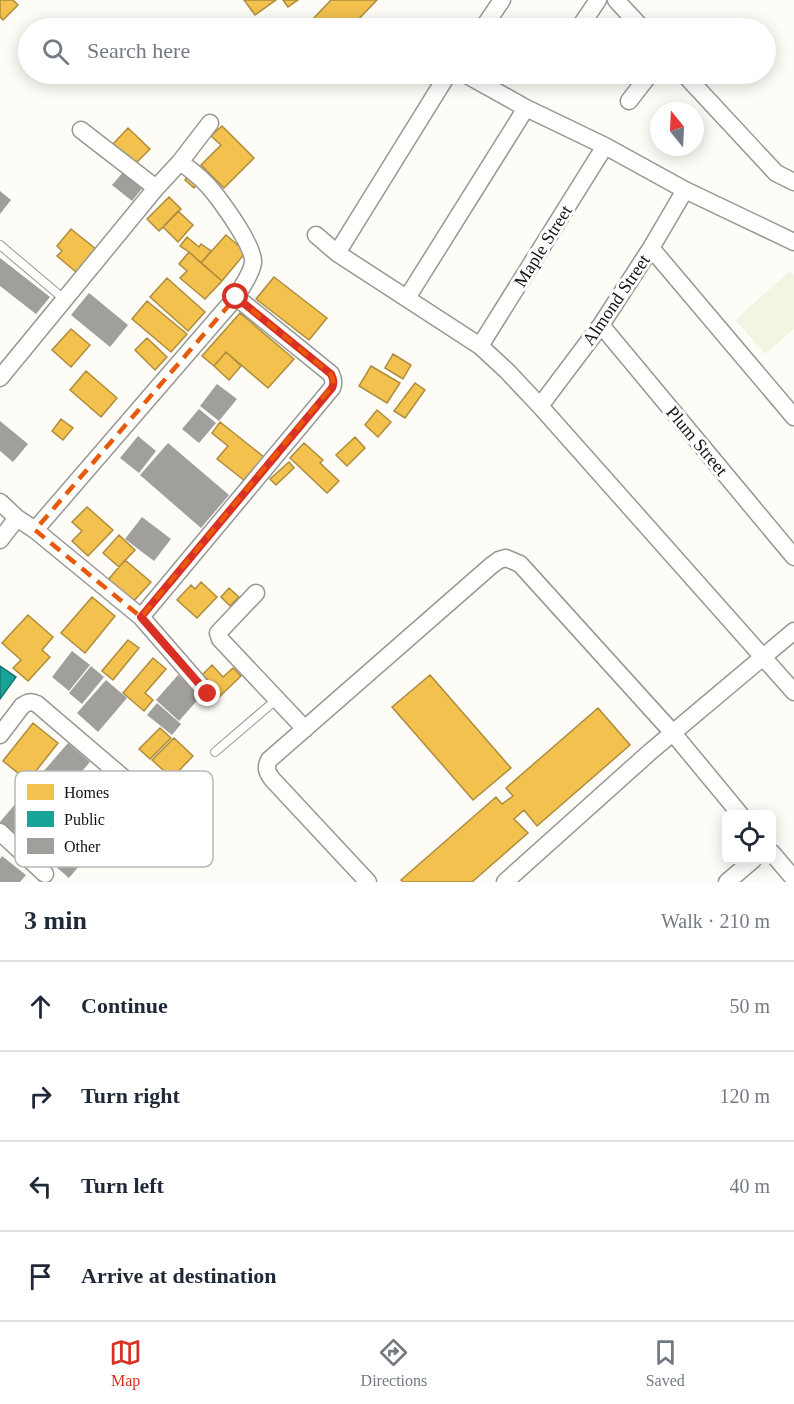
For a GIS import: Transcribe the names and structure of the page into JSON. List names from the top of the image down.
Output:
{
  "streets": {
    "street": ["Maple Street", "Almond Street", "Plum Street"]
  },
  "crossings": [
    ["Almond Street", "Plum Street"]
  ],
  "legend": ["Homes", "Public", "Other"],
  "north": "top",
  "page": {
    "search": "Search here",
    "heading": ["3 min", "Walk · 210 m"],
    "list": [
      ["Continue", "50 m"],
      ["Turn right", "120 m"],
      ["Turn left", "40 m"],
      "Arrive at destination"
    ],
    "nav": ["Map", "Directions", "Saved"]
  }
}
